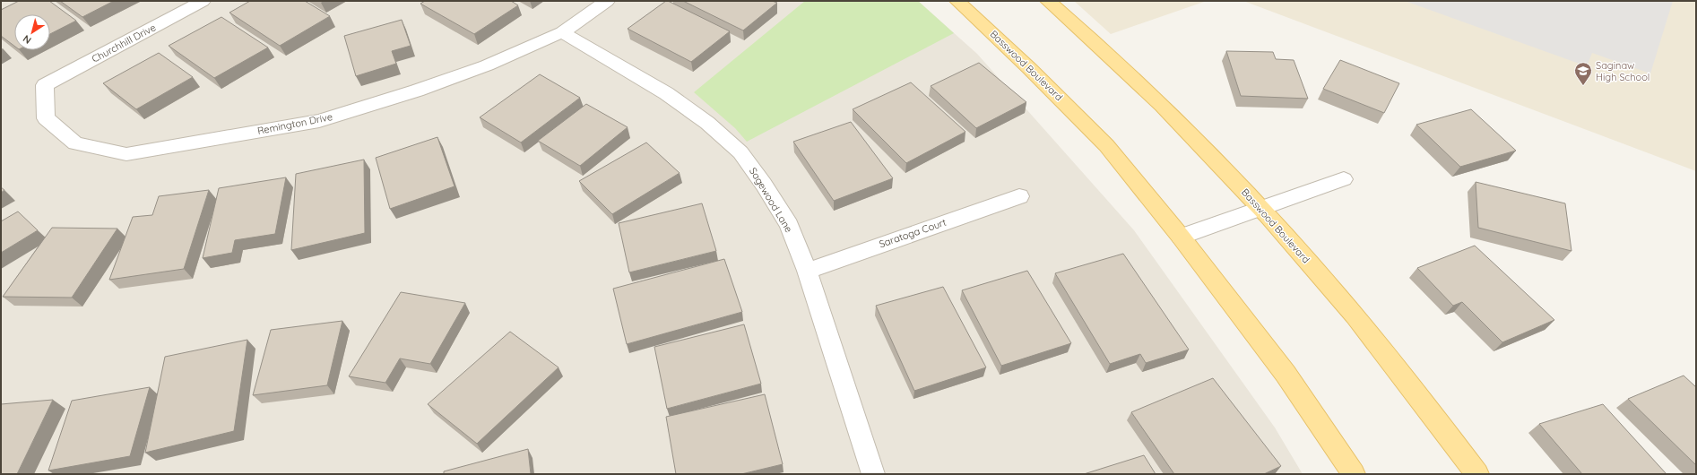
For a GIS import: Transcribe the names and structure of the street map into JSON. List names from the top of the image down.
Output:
{
  "streets": {
    "main road": ["Basswood Boulevard"],
    "street": [
      "Churchhill Drive",
      "Remington Drive",
      "Sagewood Lane",
      "Saratoga Court"
    ]
  },
  "crossings": [
    ["Churchhill Drive", "Remington Drive"],
    ["Remington Drive", "Sagewood Lane"],
    ["Sagewood Lane", "Saratoga Court"]
  ],
  "places": {
    "school or university": ["Saginaw High School"]
  },
  "north": "bottom left"
}
